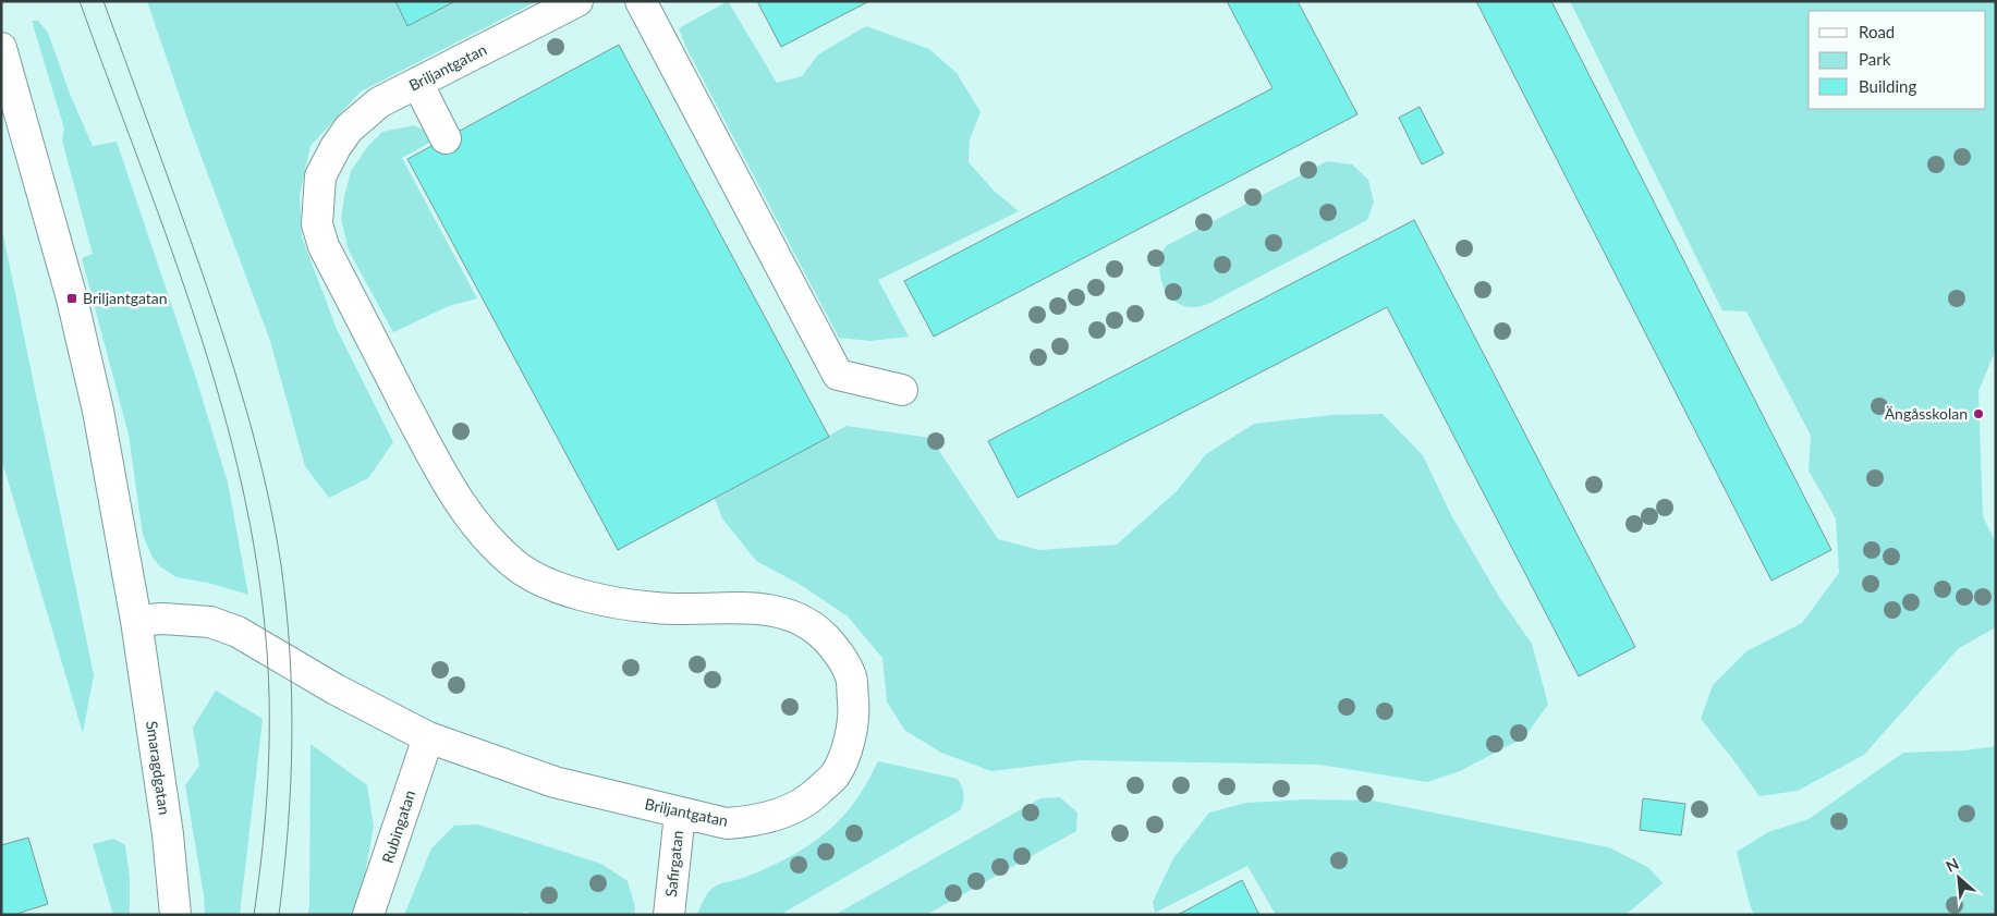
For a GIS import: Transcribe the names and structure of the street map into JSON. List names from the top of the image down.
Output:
{
  "streets": {
    "street": [
      "Briljantgatan",
      "Smaragdgatan",
      "Rubingatan",
      "Safirgatan"
    ]
  },
  "crossings": [
    ["Briljantgatan", "Smaragdgatan"],
    ["Briljantgatan", "Rubingatan"],
    ["Briljantgatan", "Safirgatan"]
  ],
  "places": {
    "transit": ["Briljantgatan"],
    "other": ["Ängåsskolan"]
  },
  "legend": ["Road", "Park", "Building"],
  "north": "top left"
}
